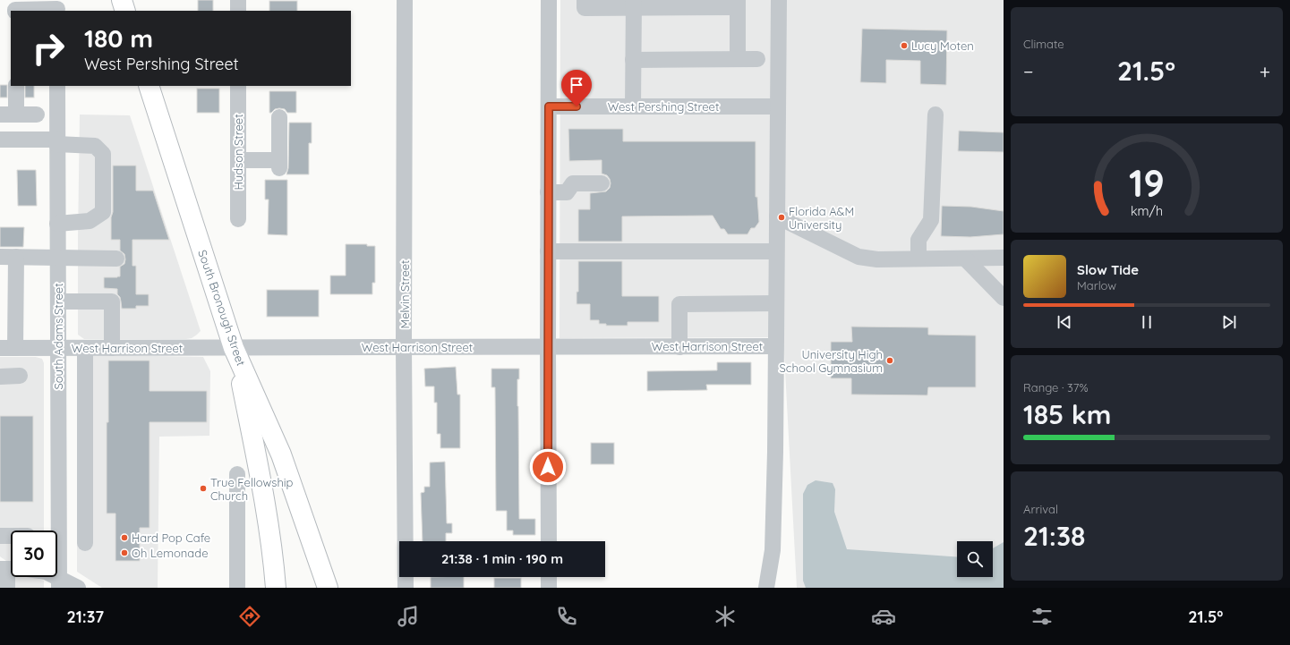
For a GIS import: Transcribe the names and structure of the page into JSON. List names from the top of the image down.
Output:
{
  "streets": {
    "main road": ["South Bronough Street"],
    "street": [
      "West Pershing Street",
      "Hudson Street",
      "Melvin Street",
      "South Adams Street",
      "West Harrison Street"
    ]
  },
  "crossings": [
    ["Melvin Street", "West Harrison Street"],
    ["South Bronough Street", "West Harrison Street"],
    ["South Adams Street", "West Harrison Street"]
  ],
  "places": [
    "Lucy Moten",
    "Florida A&M University",
    "University High School Gymnasium",
    "True Fellowship Church",
    "Hard Pop Cafe",
    "Oh Lemonade"
  ],
  "page": {
    "tile": [
      "Climate",
      ["Range · 37%", "185 km"],
      ["Arrival", "21:38"]
    ],
    "turn": ["180 m", "West Pershing Street"],
    "heat": ["−", "21.5°", "+"],
    "song": ["Slow Tide", "Marlow"],
    "limit": "30",
    "trip": "21:38 · 1 min · 190 m",
    "tabs": ["21:37", "21.5°"],
    "gauge": ["19", "km/h"]
  }
}
